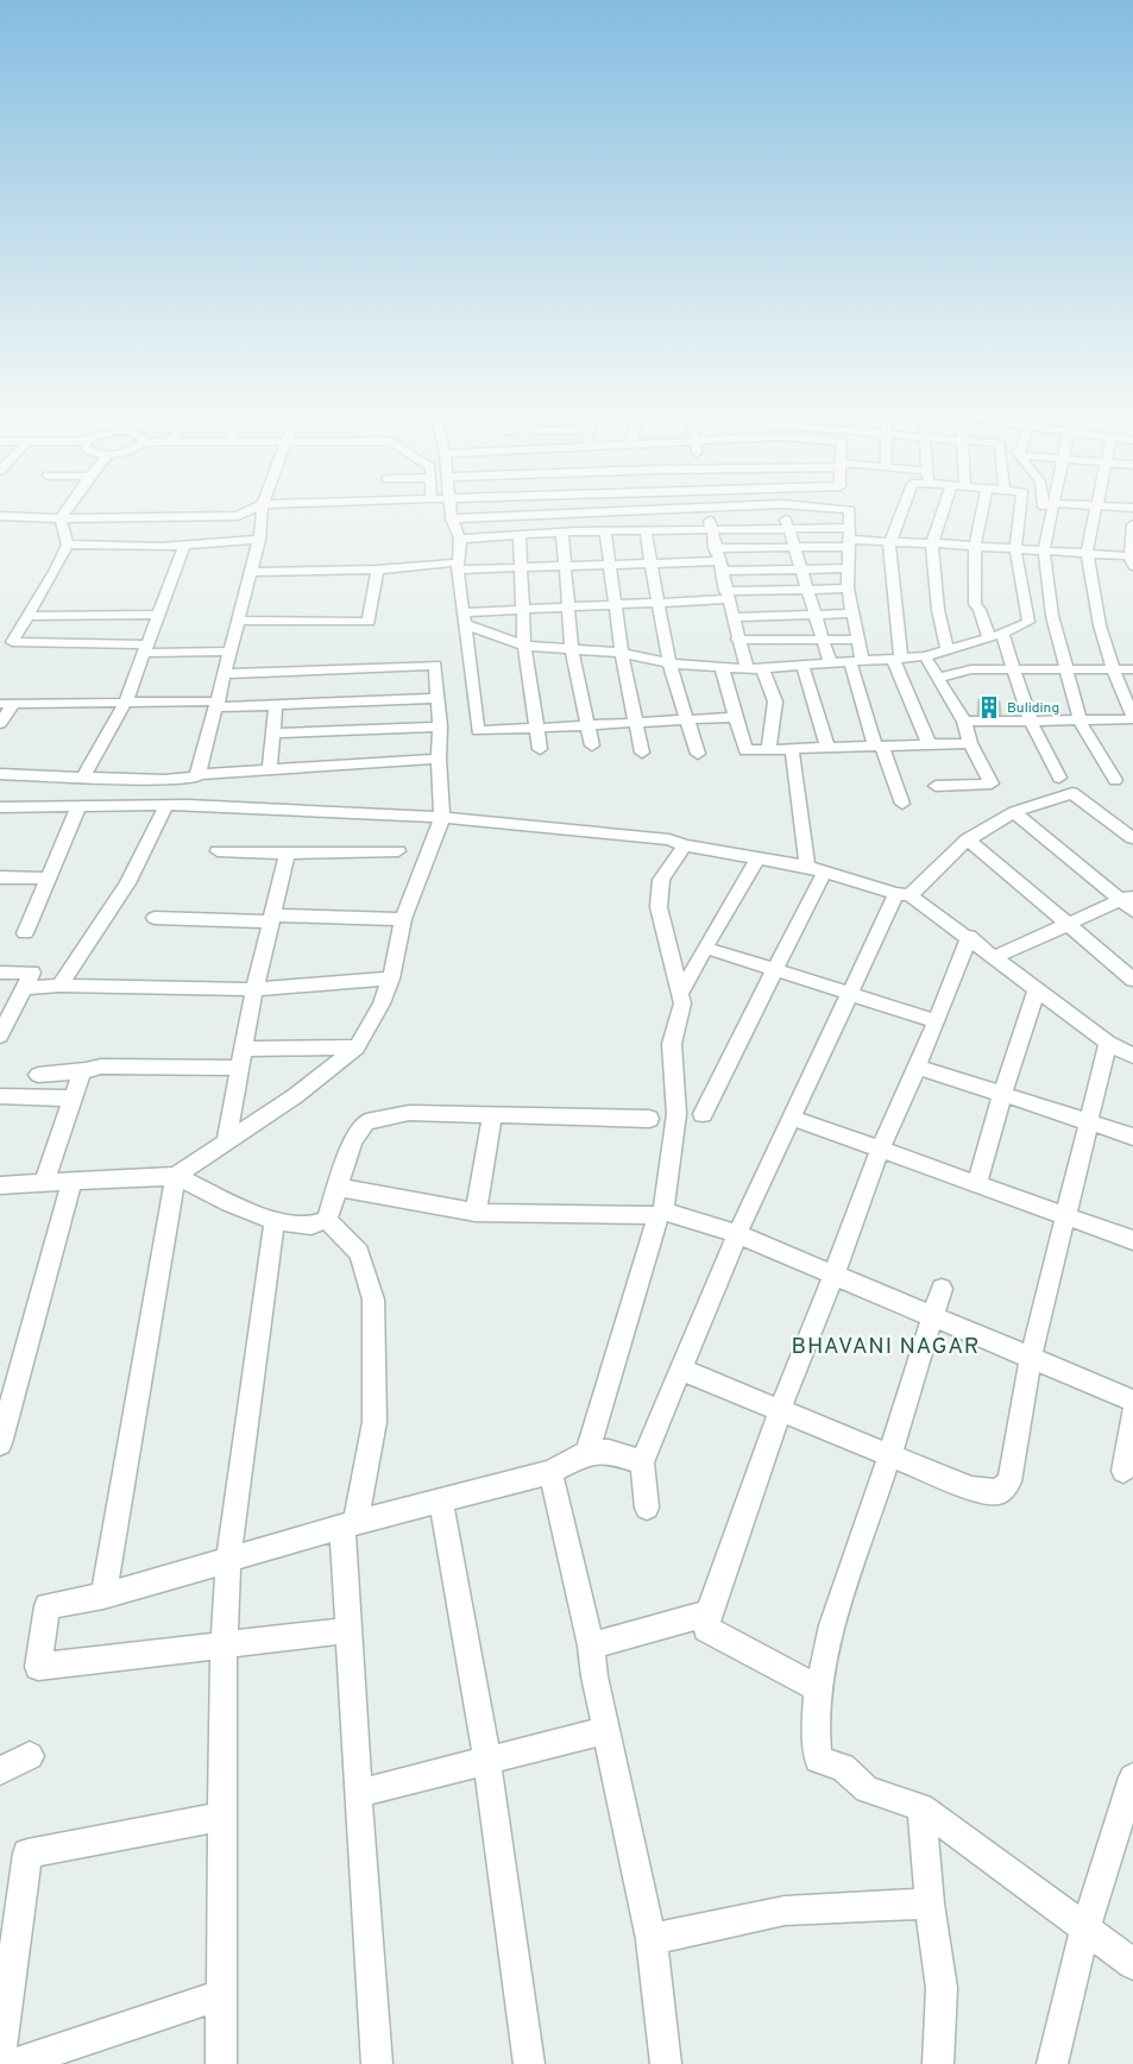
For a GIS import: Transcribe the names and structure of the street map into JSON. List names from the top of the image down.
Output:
{
  "districts": ["BHAVANI NAGAR"],
  "places": {
    "building": ["Buliding"]
  }
}
